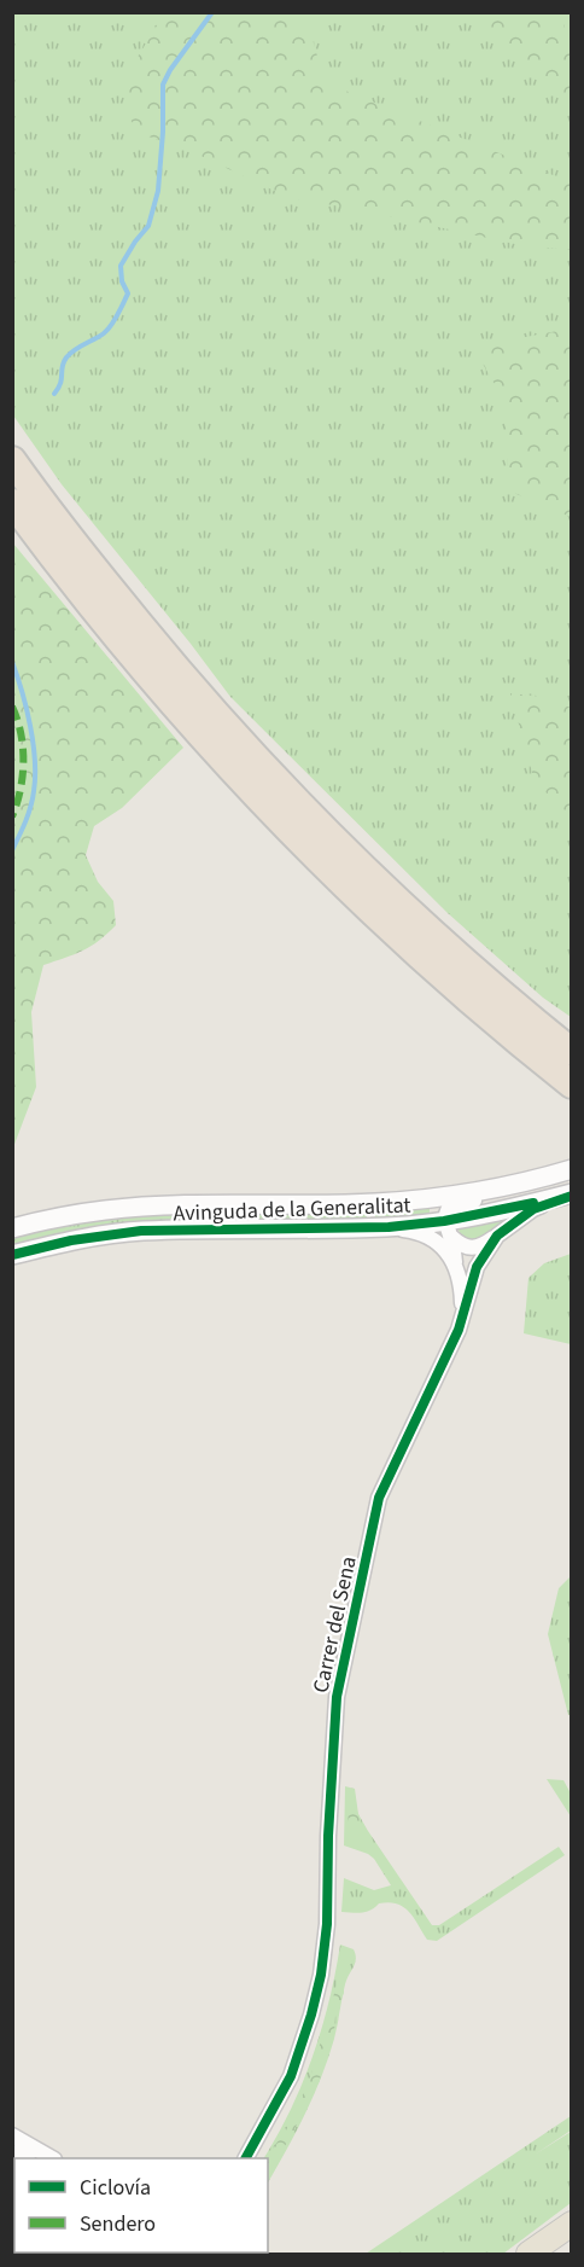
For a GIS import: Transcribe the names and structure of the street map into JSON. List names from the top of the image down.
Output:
{
  "streets": {
    "street": ["Avinguda de la Generalitat", "Carrer del Sena"]
  },
  "crossings": [
    ["Avinguda de la Generalitat", "Carrer del Sena"]
  ],
  "legend": ["Ciclovía", "Sendero"]
}
